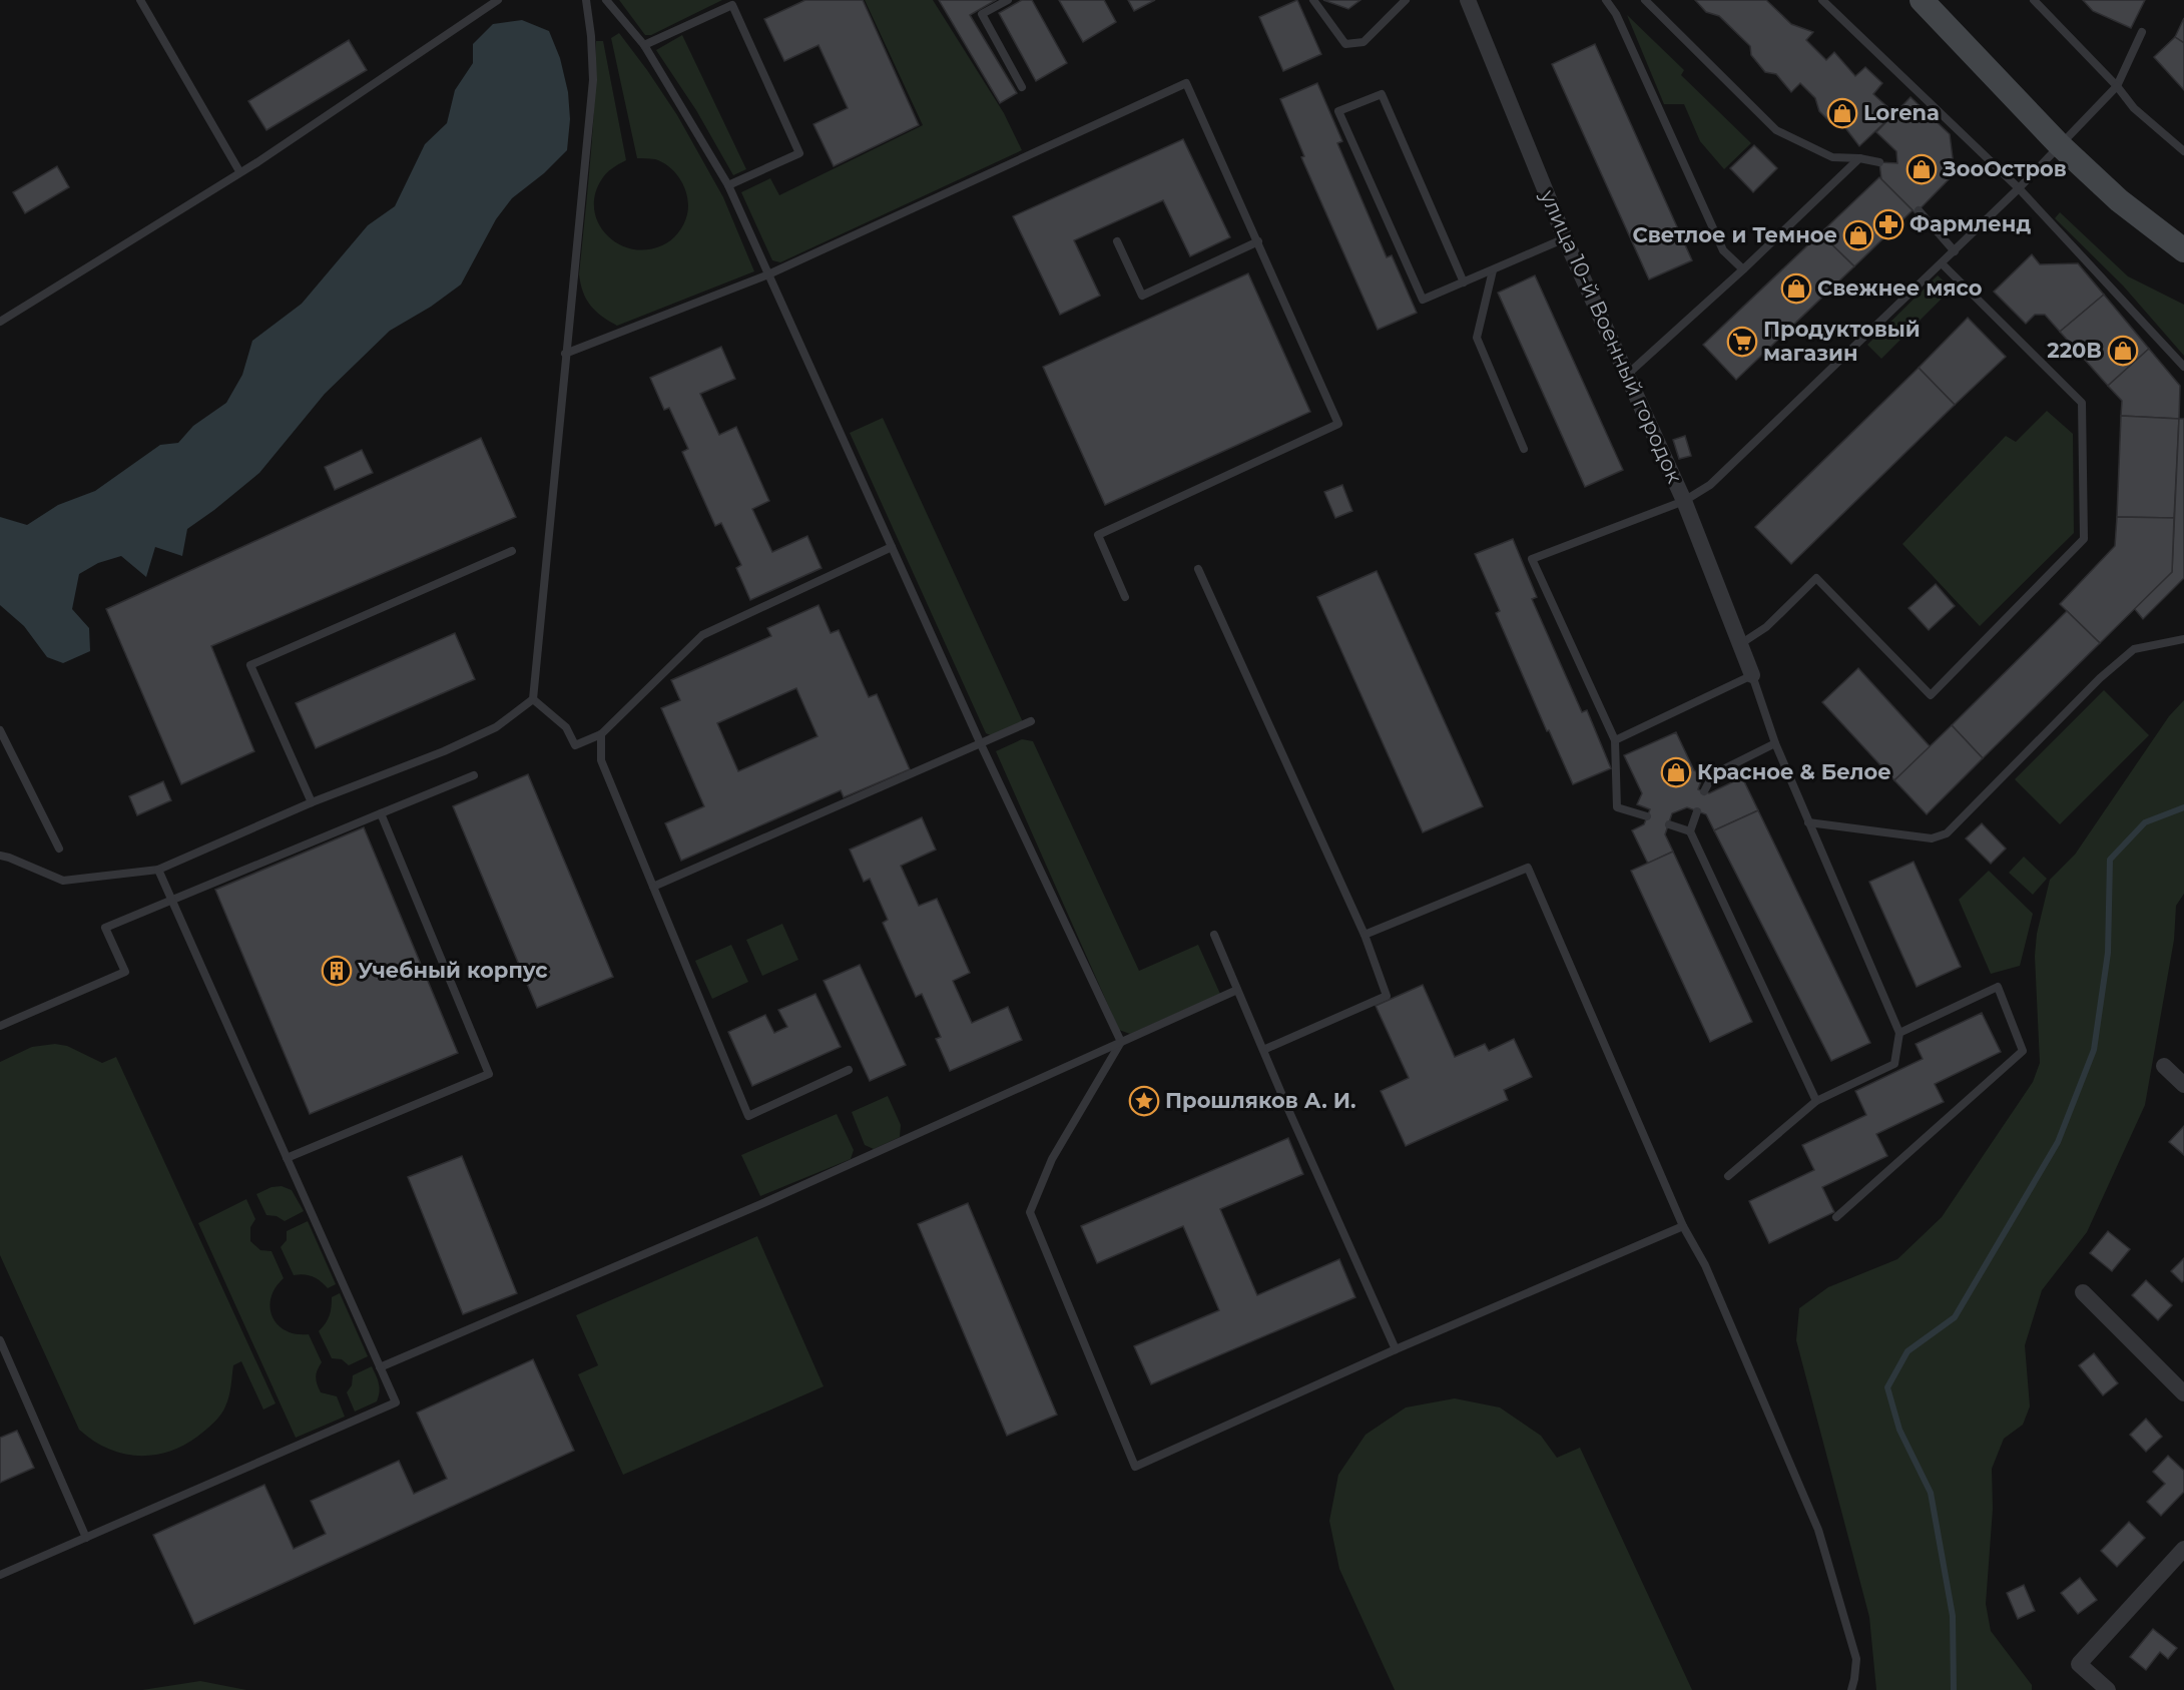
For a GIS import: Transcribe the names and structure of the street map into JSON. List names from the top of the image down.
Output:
{
  "streets": {
    "street": ["улица 10-й Военный городок"]
  },
  "places": {
    "shop": [
      "Lorena",
      "ЗооОстров",
      "Светлое и Темное",
      "Свежнее мясо",
      "220В",
      "Красное & Белое"
    ],
    "pharmacy": ["Фармленд"],
    "supermarket": ["Продуктовый магазин"],
    "building": ["Учебный корпус"],
    "place": ["Прошляков А. И."]
  }
}
